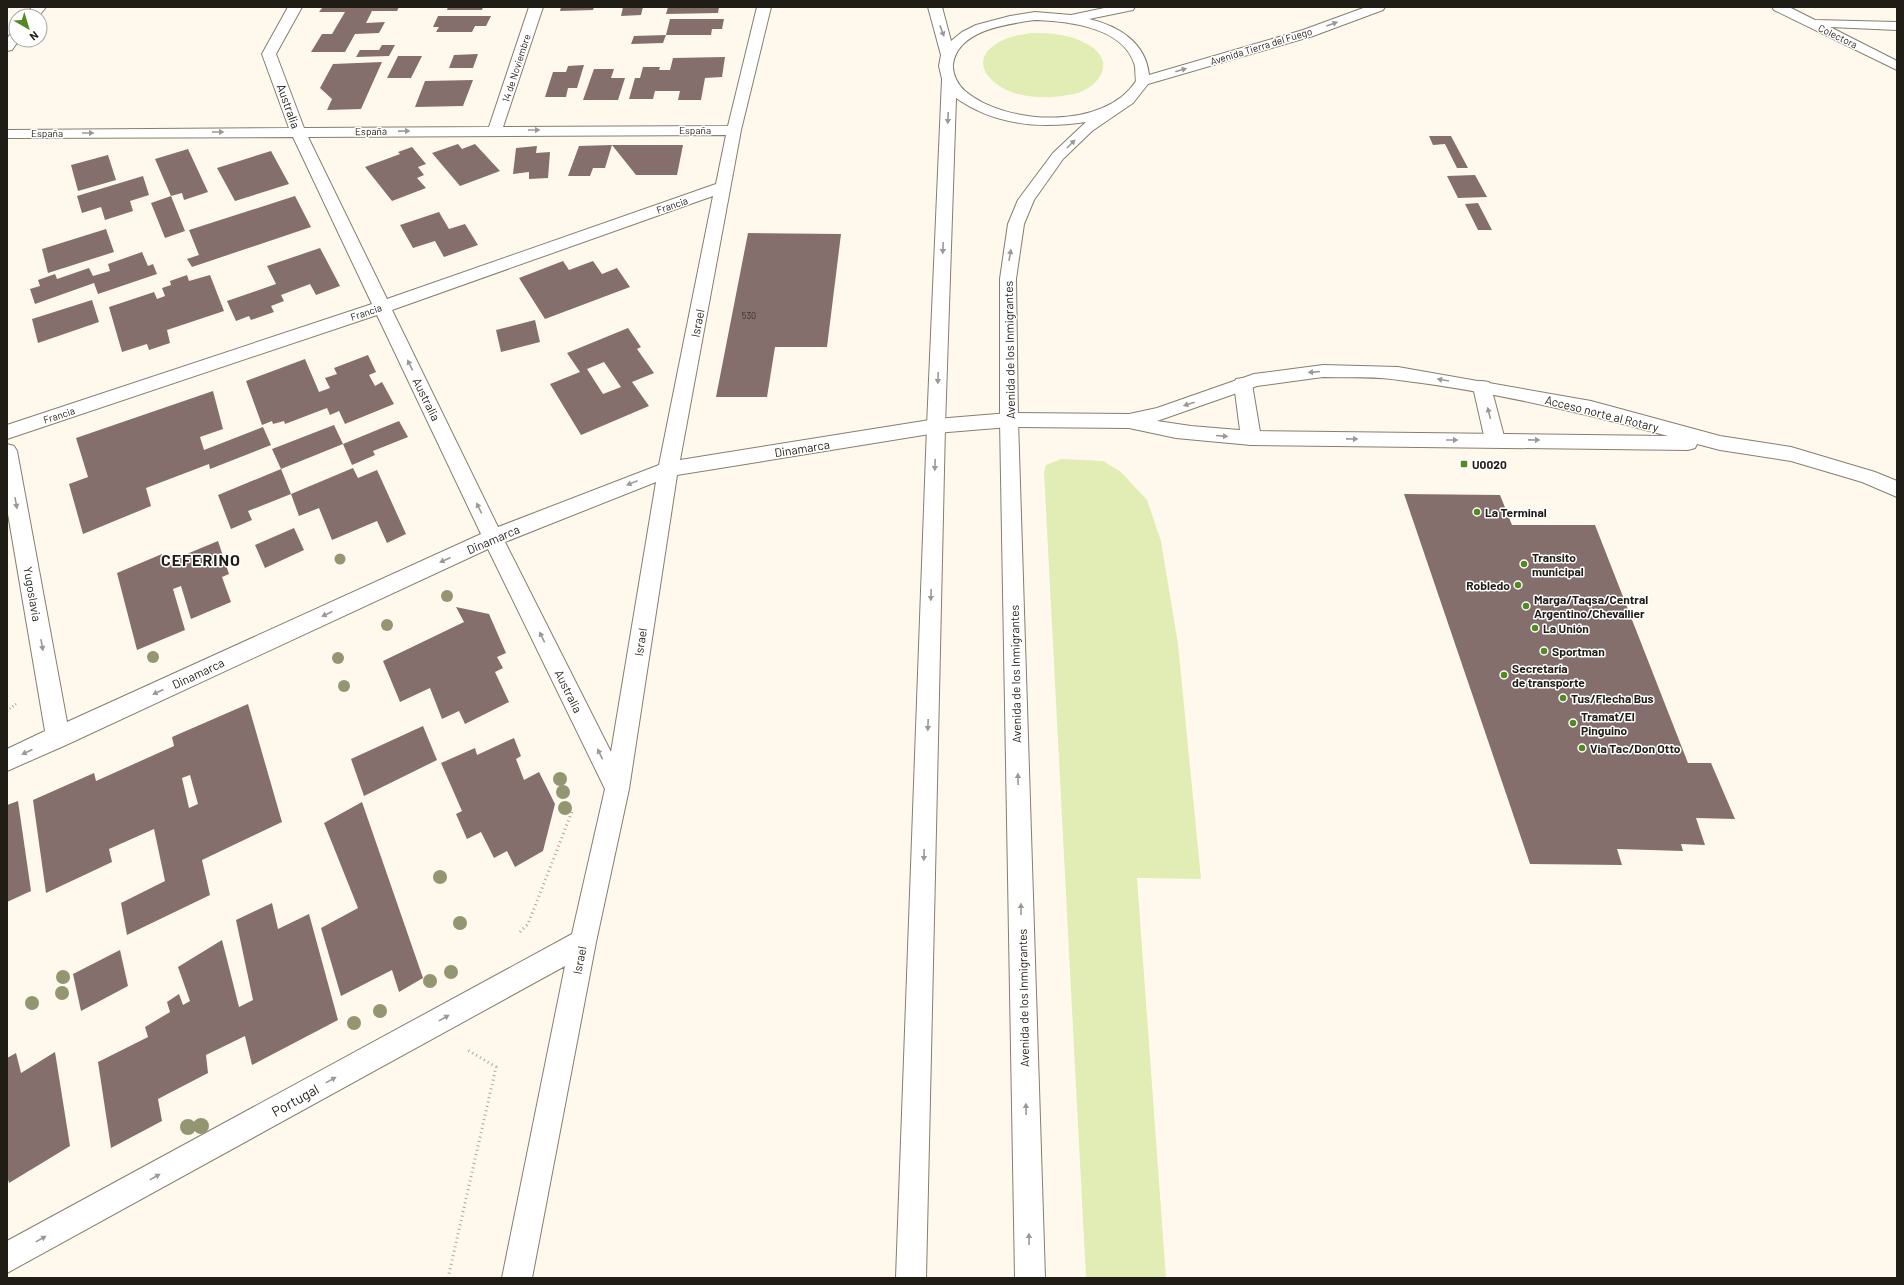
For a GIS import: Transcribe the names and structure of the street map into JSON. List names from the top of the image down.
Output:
{
  "streets": {
    "street": [
      "Colectora",
      "Avenida Tierra del Fuego",
      "14 de Noviembre",
      "Australia",
      "España",
      "Francia",
      "Israel",
      "Avenida de los Inmigrantes",
      "Acceso norte al Rotary",
      "Dinamarca",
      "Yugoslavia",
      "Portugal"
    ]
  },
  "crossings": [
    ["14 de Noviembre", "España"],
    ["Australia", "España"],
    ["Australia", "Francia"],
    ["Australia", "Israel"],
    ["Australia", "Dinamarca"],
    ["España", "Israel"],
    ["Francia", "Israel"],
    ["Israel", "Dinamarca"],
    ["Israel", "Portugal"],
    ["Avenida de los Inmigrantes", "Dinamarca"],
    ["Acceso norte al Rotary", "Dinamarca"],
    ["Dinamarca", "Yugoslavia"]
  ],
  "one_way": [
    "Avenida Tierra del Fuego",
    "Australia",
    "España",
    "Dinamarca",
    "Yugoslavia",
    "Portugal"
  ],
  "districts": ["CEFERINO"],
  "places": {
    "transit": ["U0020"],
    "other": [
      "La Terminal",
      "Transito municipal",
      "Robledo",
      "Marga/Taqsa/Central Argentino/Chevallier",
      "La Unión",
      "Sportman",
      "Secretaría de transporte",
      "Tus/Flecha Bus",
      "Tramat/El Pinguino",
      "Via Tac/Don Otto"
    ]
  },
  "house_numbers": ["530"],
  "north": "bottom right"
}
